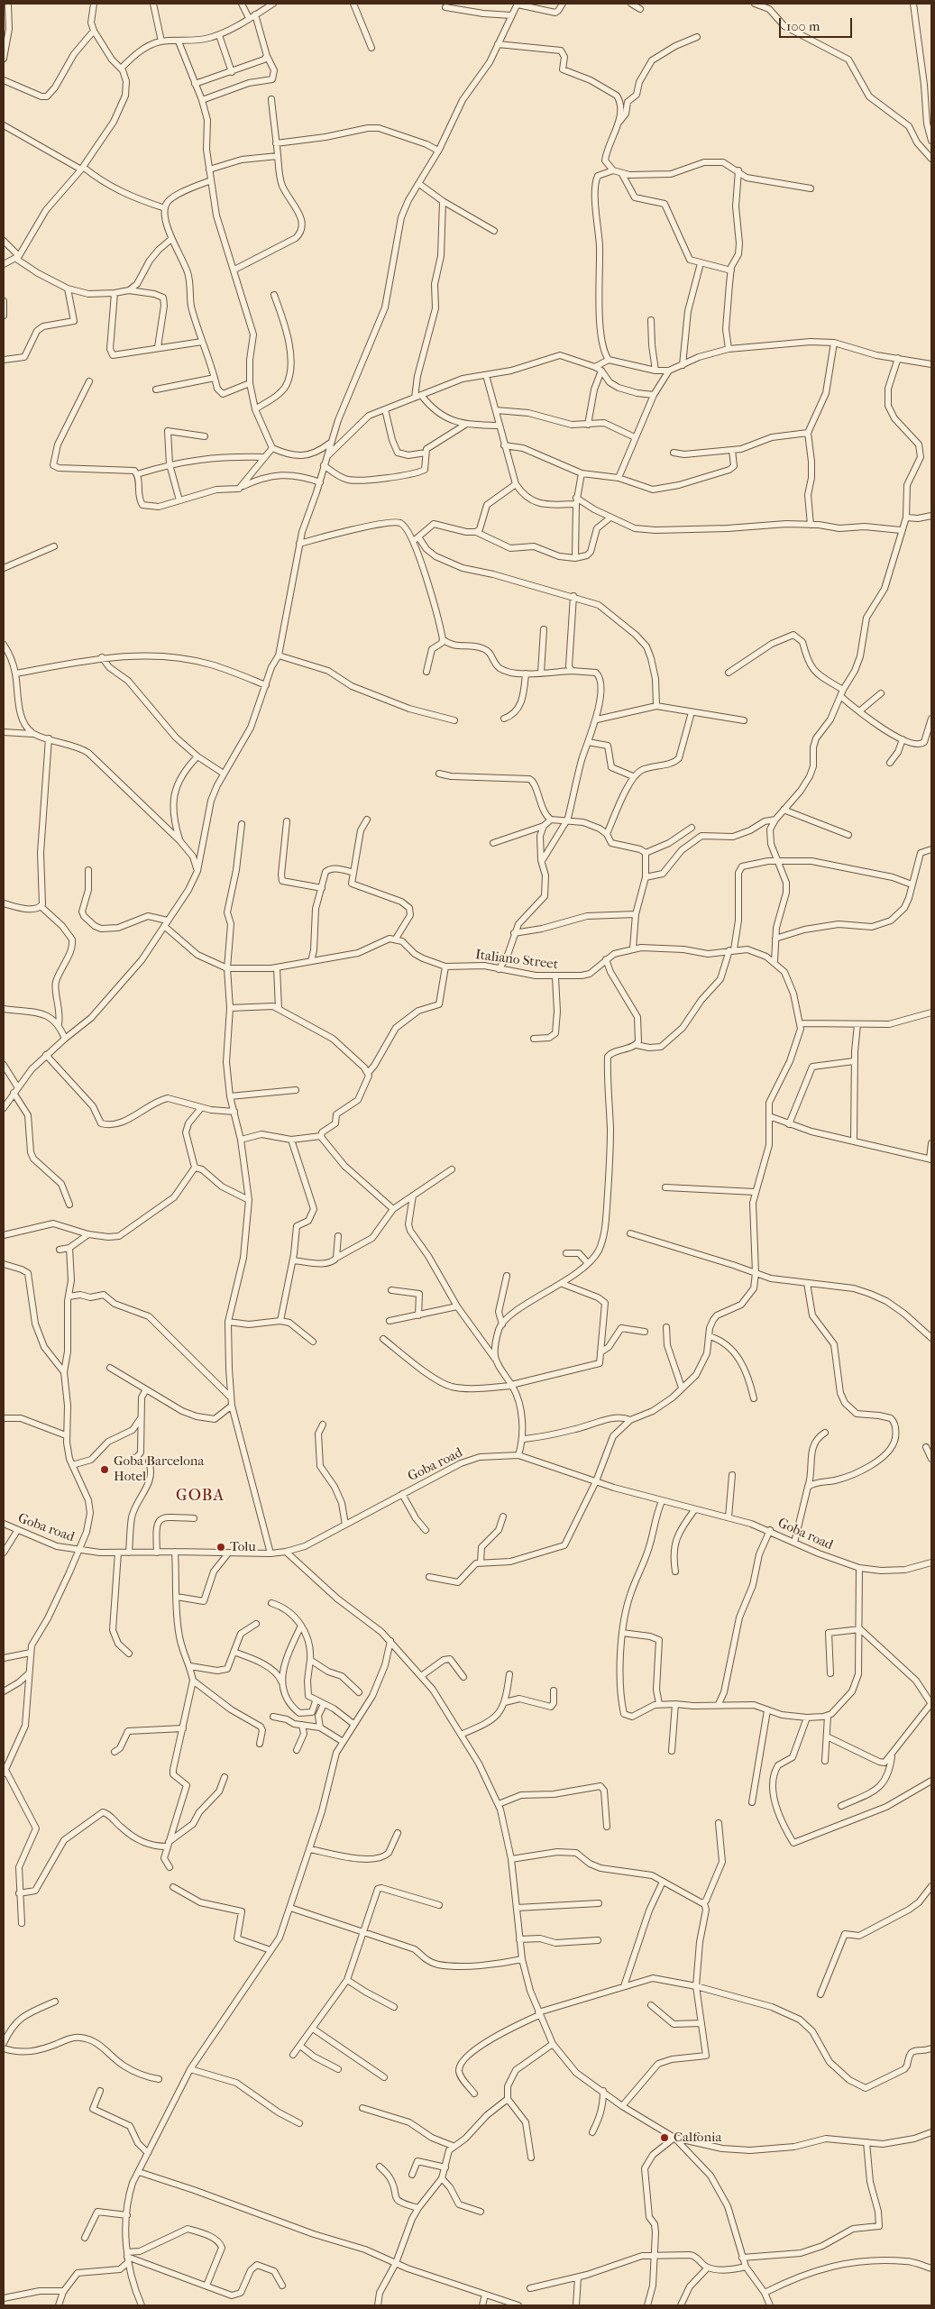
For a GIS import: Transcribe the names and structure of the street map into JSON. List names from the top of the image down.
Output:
{
  "streets": {
    "street": ["Italiano Street", "Goba road"]
  },
  "districts": ["GOBA"],
  "places": ["Goba Barcelona Hotel", "Tolu", "Calfonia"],
  "scale_bar": "100 m"
}
